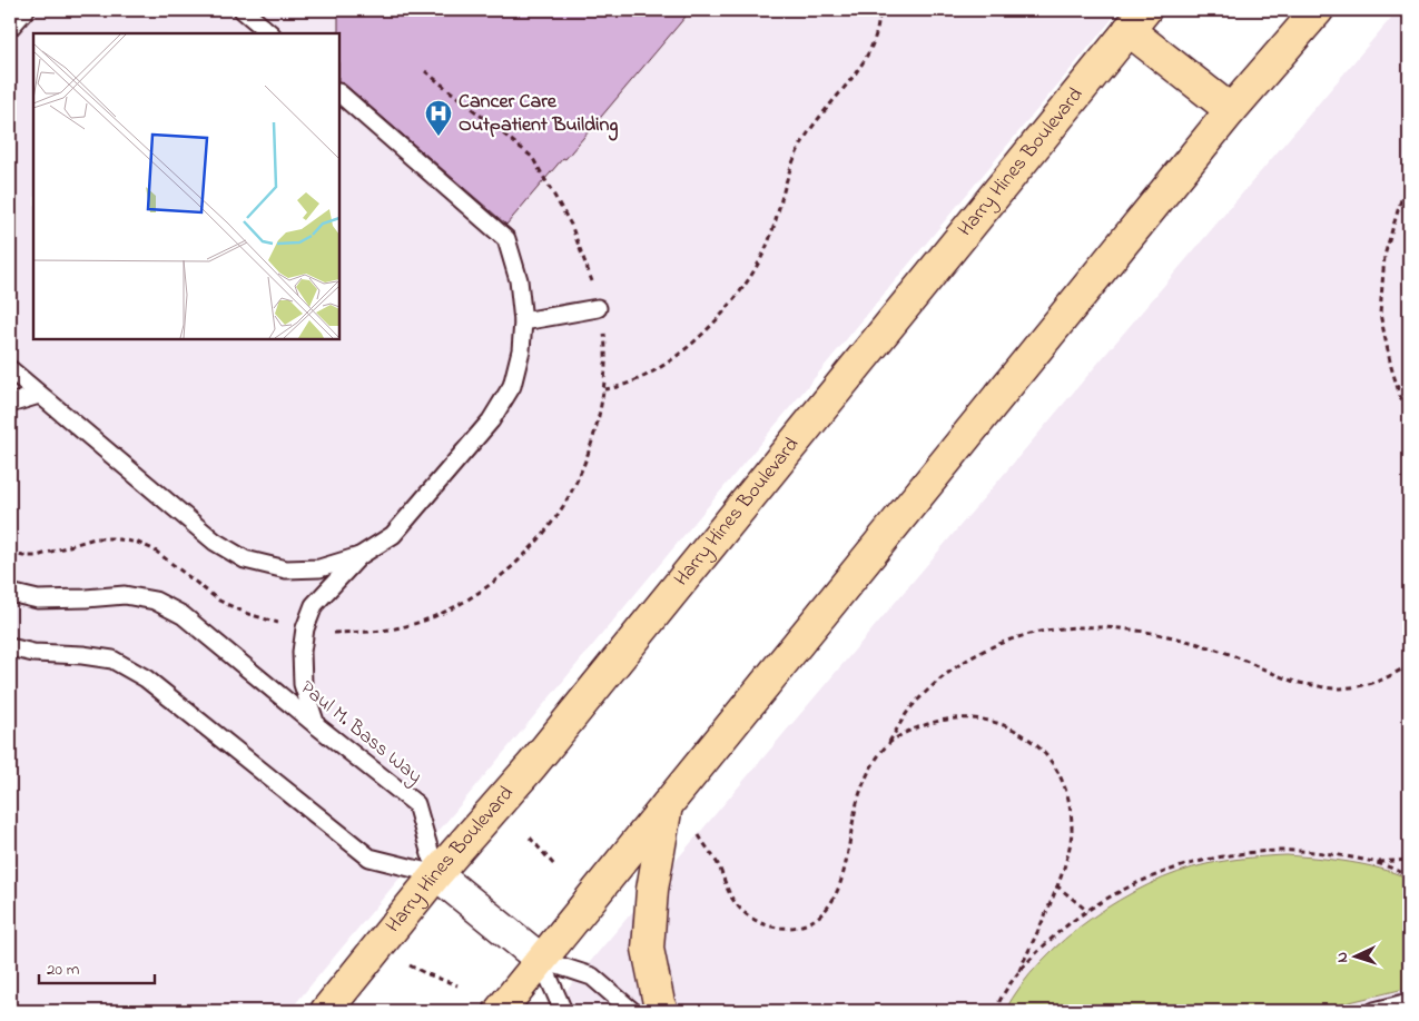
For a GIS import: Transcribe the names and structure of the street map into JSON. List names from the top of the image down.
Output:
{
  "streets": {
    "main road": ["Harry Hines Boulevard"],
    "lane": ["Paul M. Bass Way"]
  },
  "crossings": [
    ["Harry Hines Boulevard", "Paul M. Bass Way"]
  ],
  "places": {
    "hospital": ["Cancer Care Outpatient Building"]
  },
  "scale_bar": "20 m",
  "north": "left"
}
